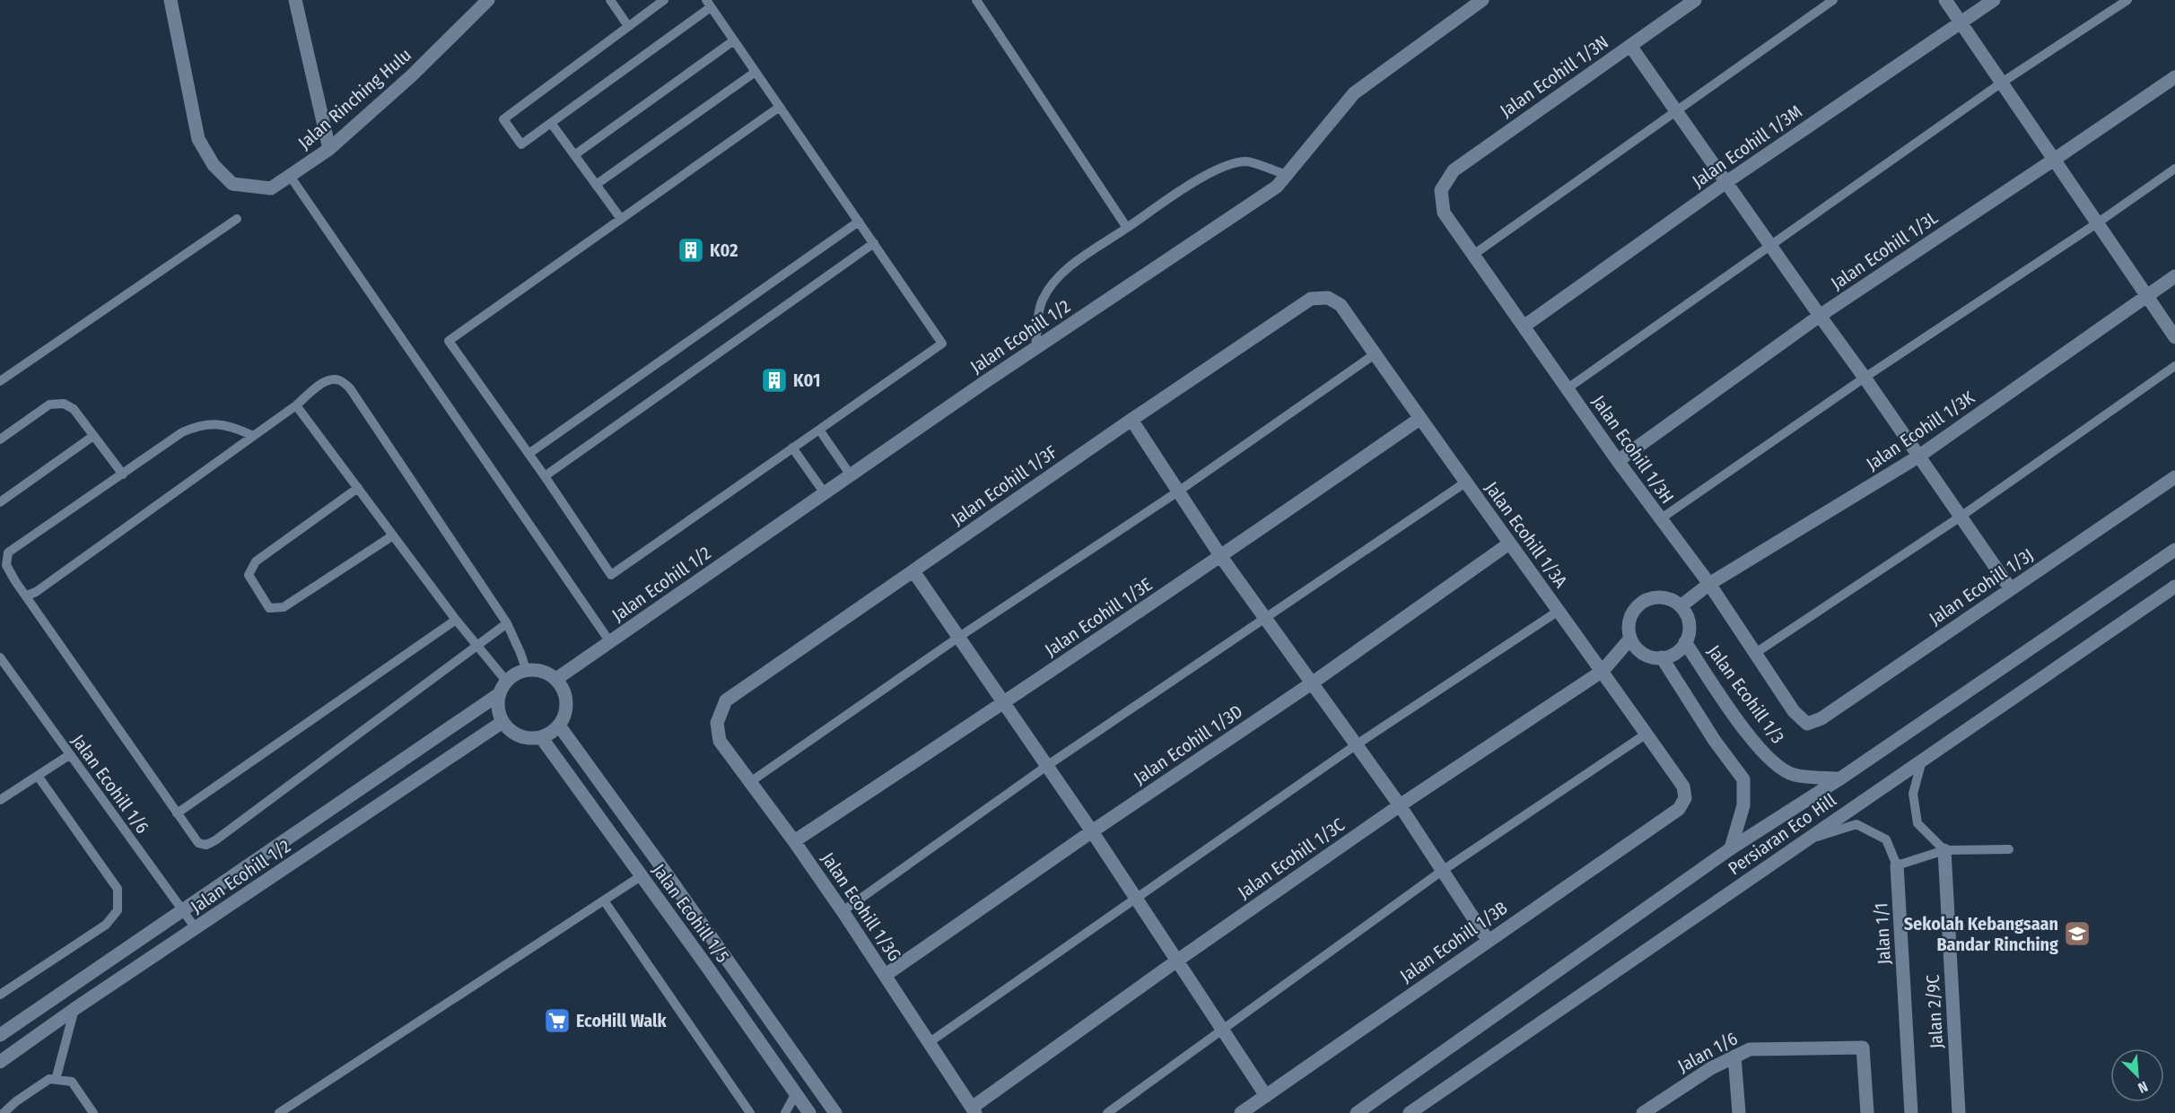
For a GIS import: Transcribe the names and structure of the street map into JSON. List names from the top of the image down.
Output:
{
  "streets": {
    "street": [
      "Jalan Ecohill 1/3N",
      "Jalan Rinching Hulu",
      "Jalan Ecohill 1/3M",
      "Jalan Ecohill 1/3L",
      "Jalan Ecohill 1/2",
      "Jalan Ecohill 1/3K",
      "Jalan Ecohill 1/3H",
      "Jalan Ecohill 1/3F",
      "Jalan Ecohill 1/3A",
      "Jalan Ecohill 1/3J",
      "Jalan Ecohill 1/3E",
      "Jalan Ecohill 1/3",
      "Jalan Ecohill 1/3D",
      "Persiaran Eco Hill",
      "Jalan Ecohill 1/3C",
      "Jalan Ecohill 1/3G",
      "Jalan Ecohill 1/5",
      "Jalan 1/1",
      "Jalan Ecohill 1/3B",
      "Jalan 2/9C",
      "Jalan 1/6"
    ],
    "lane": ["Jalan Ecohill 1/6"]
  },
  "crossings": [
    ["Jalan Ecohill 1/3N", "Jalan Ecohill 1/3H"],
    ["Jalan Ecohill 1/3M", "Jalan Ecohill 1/3H"],
    ["Jalan Ecohill 1/3L", "Jalan Ecohill 1/3H"],
    ["Jalan Ecohill 1/2", "Jalan Ecohill 1/6"],
    ["Jalan Ecohill 1/2", "Jalan Ecohill 1/5"],
    ["Jalan Ecohill 1/3K", "Jalan Ecohill 1/3H"],
    ["Jalan Ecohill 1/3K", "Jalan Ecohill 1/3"],
    ["Jalan Ecohill 1/3K", "Jalan Ecohill 1/3C"],
    ["Jalan Ecohill 1/3H", "Jalan Ecohill 1/3J"],
    ["Jalan Ecohill 1/3F", "Jalan Ecohill 1/3A"],
    ["Jalan Ecohill 1/3F", "Jalan Ecohill 1/3G"],
    ["Jalan Ecohill 1/3A", "Jalan Ecohill 1/3E"],
    ["Jalan Ecohill 1/3A", "Jalan Ecohill 1/3D"],
    ["Jalan Ecohill 1/3A", "Jalan Ecohill 1/3C"],
    ["Jalan Ecohill 1/3A", "Jalan Ecohill 1/3B"],
    ["Jalan Ecohill 1/3E", "Jalan Ecohill 1/3G"],
    ["Jalan Ecohill 1/3", "Jalan Ecohill 1/3C"],
    ["Jalan Ecohill 1/3D", "Jalan Ecohill 1/3G"],
    ["Persiaran Eco Hill", "Jalan 1/1"],
    ["Jalan Ecohill 1/3C", "Jalan Ecohill 1/3G"]
  ],
  "places": {
    "building": ["K02", "K01"],
    "school or university": ["Sekolah Kebangsaan Bandar Rinching"],
    "supermarket": ["EcoHill Walk"]
  },
  "north": "bottom right"
}
